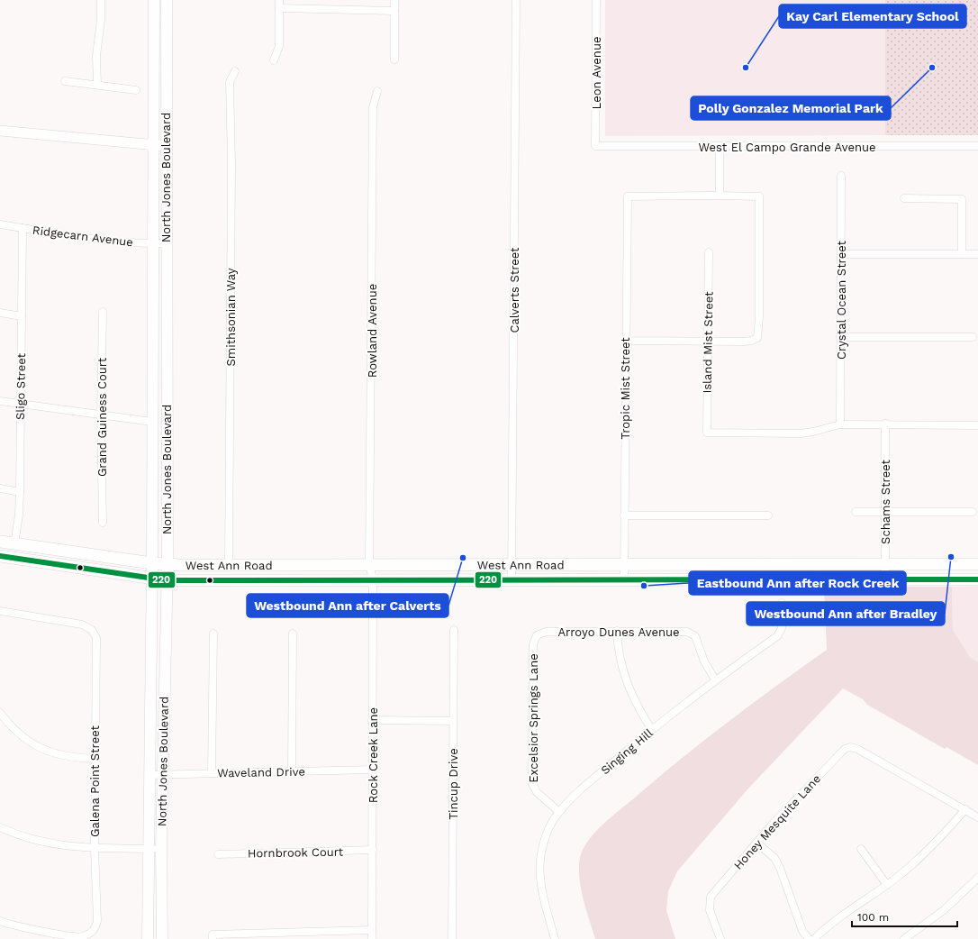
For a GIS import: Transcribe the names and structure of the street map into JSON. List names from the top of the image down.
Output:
{
  "streets": {
    "main road": ["North Jones Boulevard", "West Ann Road"],
    "street": [
      "Leon Avenue",
      "West El Campo Grande Avenue",
      "Ridgecarn Avenue",
      "Calverts Street",
      "Crystal Ocean Street",
      "Smithsonian Way",
      "Rowland Avenue",
      "Island Mist Street",
      "Sligo Street",
      "Tropic Mist Street",
      "Grand Guiness Court",
      "Schams Street",
      "Arroyo Dunes Avenue",
      "Excelsior Springs Lane",
      "Singing Hill",
      "Rock Creek Lane",
      "Waveland Drive",
      "Galena Point Street",
      "Tincup Drive",
      "Honey Mesquite Lane",
      "Hornbrook Court"
    ]
  },
  "crossings": [
    ["Leon Avenue", "West El Campo Grande Avenue"],
    ["North Jones Boulevard", "Ridgecarn Avenue"],
    ["North Jones Boulevard", "West Ann Road"],
    ["North Jones Boulevard", "Waveland Drive"],
    ["Ridgecarn Avenue", "Sligo Street"],
    ["Calverts Street", "West Ann Road"],
    ["Crystal Ocean Street", "Island Mist Street"],
    ["Smithsonian Way", "West Ann Road"],
    ["Rowland Avenue", "West Ann Road"],
    ["Rowland Avenue", "Rock Creek Lane"],
    ["Sligo Street", "West Ann Road"],
    ["Tropic Mist Street", "West Ann Road"],
    ["Schams Street", "West Ann Road"],
    ["West Ann Road", "Rock Creek Lane"],
    ["Arroyo Dunes Avenue", "Excelsior Springs Lane"],
    ["Arroyo Dunes Avenue", "Singing Hill"],
    ["Excelsior Springs Lane", "Singing Hill"],
    ["Rock Creek Lane", "Waveland Drive"],
    ["Rock Creek Lane", "Hornbrook Court"]
  ],
  "places": [
    "Kay Carl Elementary School",
    "Polly Gonzalez Memorial Park",
    "Westbound Ann after Bradley",
    "Westbound Ann after Calverts",
    "Eastbound Ann after Rock Creek"
  ],
  "lines": ["transit line 220"],
  "scale_bar": "100 m"
}
